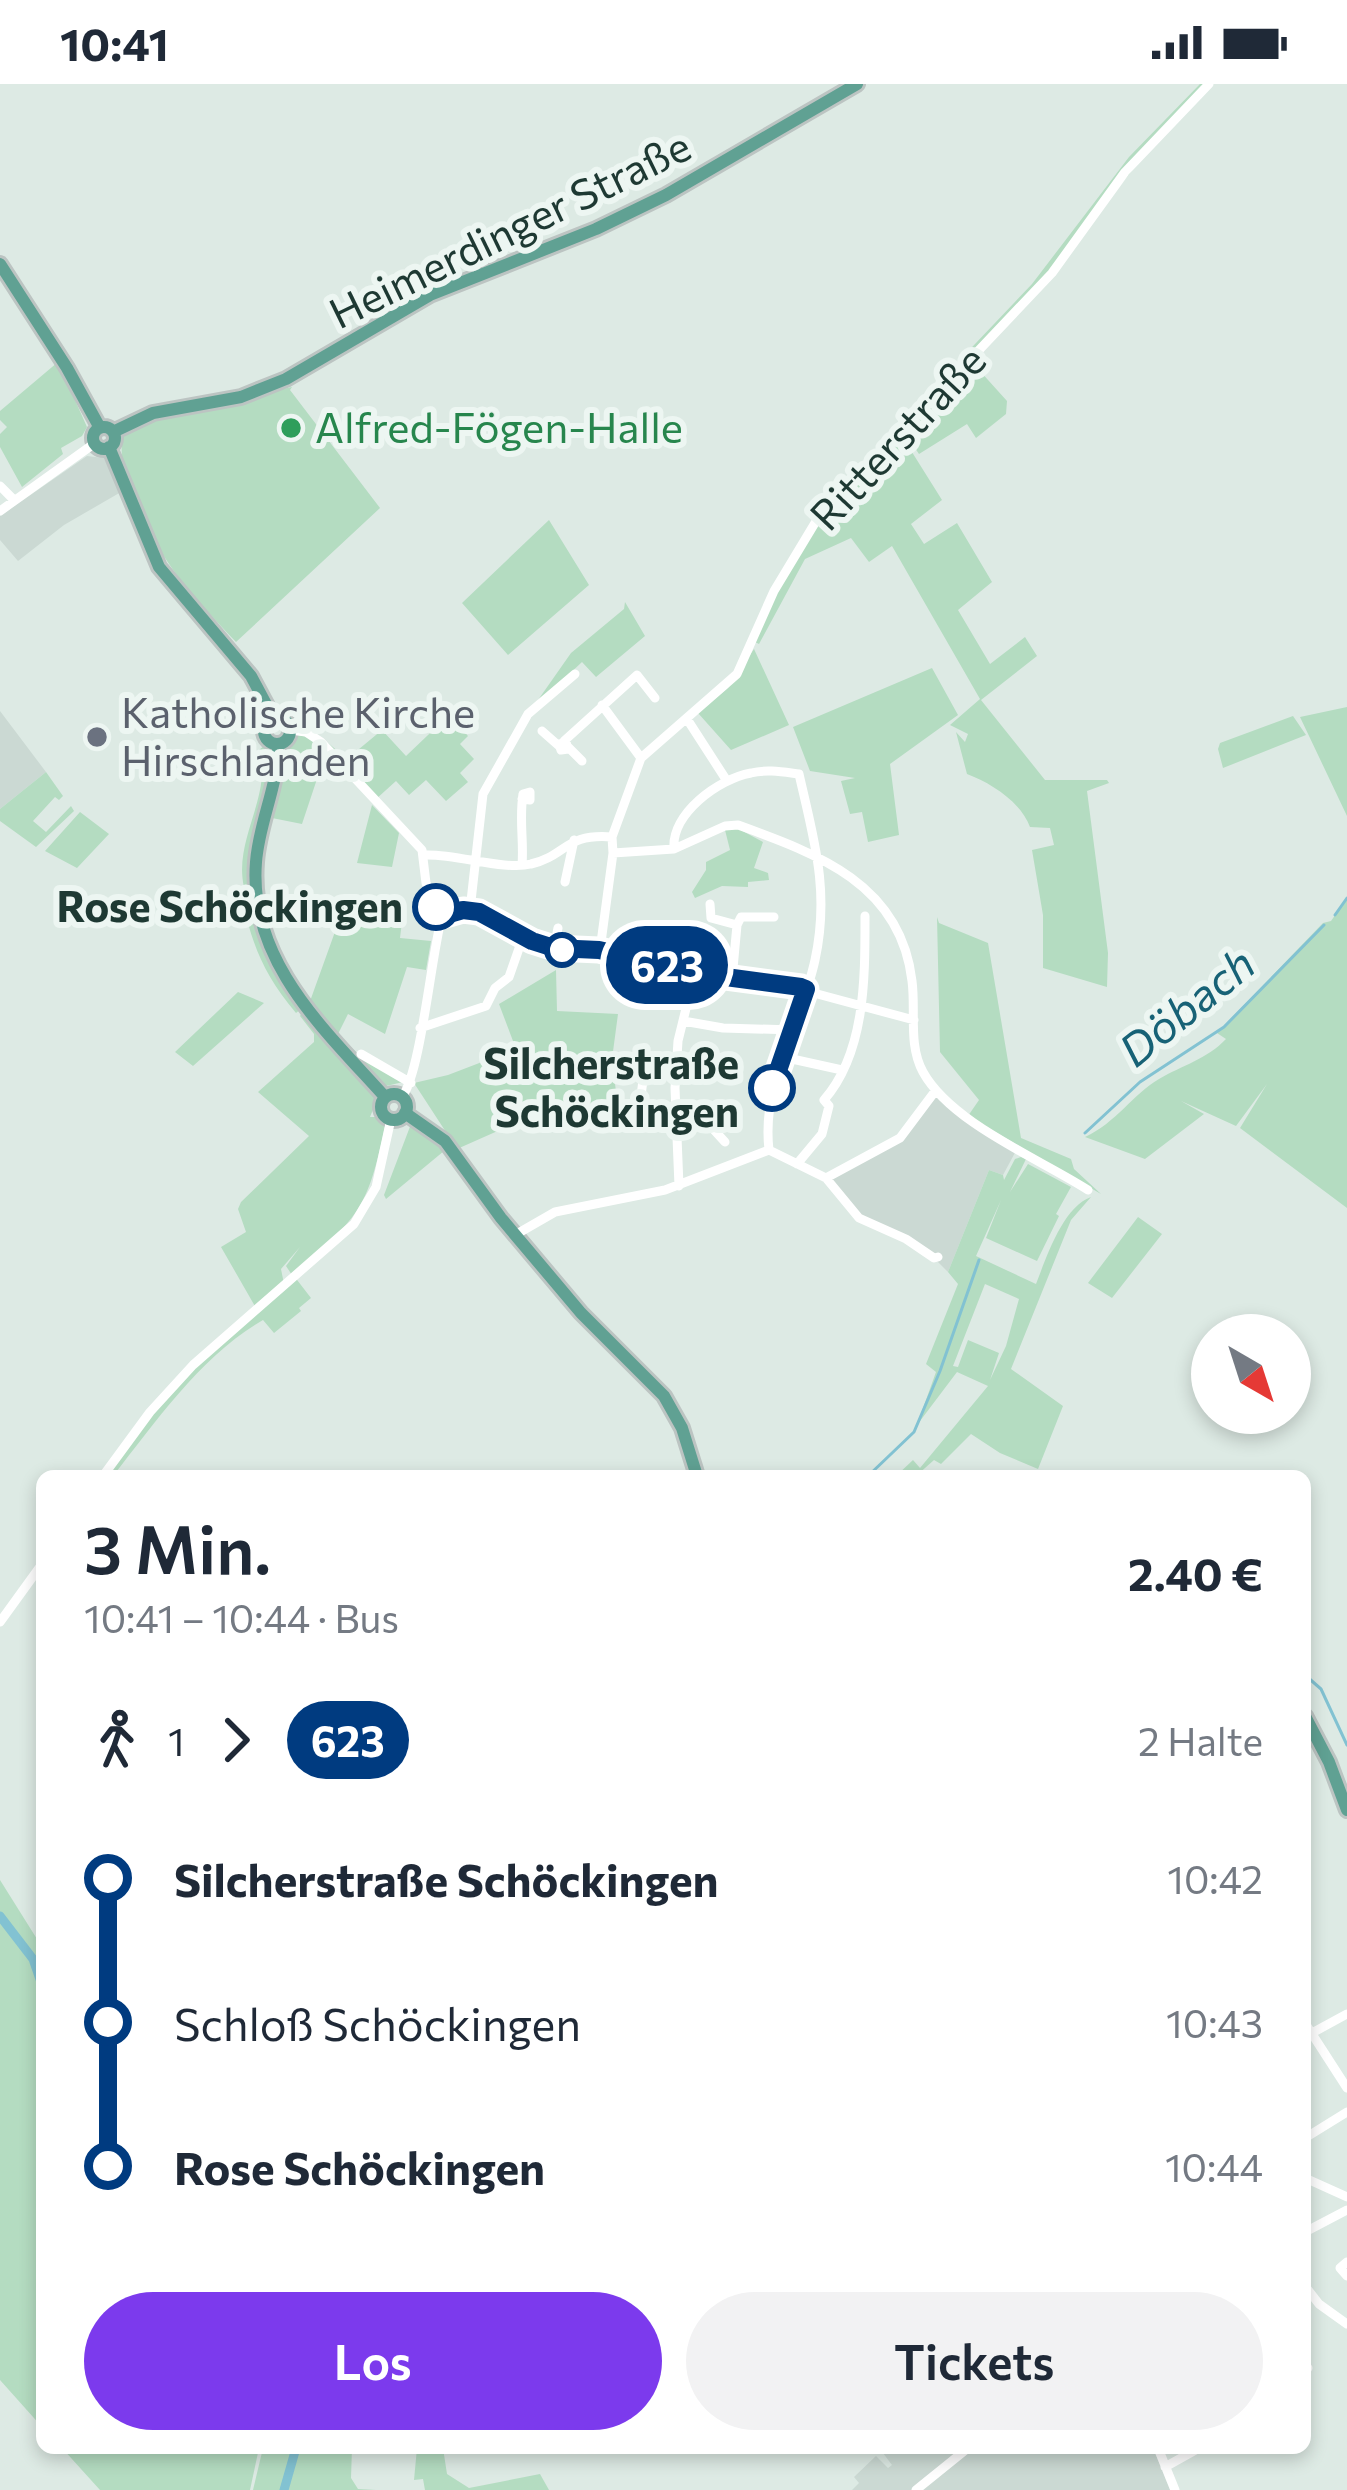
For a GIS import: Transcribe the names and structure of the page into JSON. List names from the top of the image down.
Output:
{
  "streets": {
    "main road": ["Heimerdinger Straße"],
    "street": ["Ritterstraße"]
  },
  "water": ["Döbach"],
  "places": [
    "Alfred-Fögen-Halle",
    "Katholische Kirche Hirschlanden",
    "Rose Schöckingen",
    "Silcherstraße Schöckingen"
  ],
  "lines": ["bus line 623"],
  "north": "bottom right",
  "page": {
    "status": "10:41",
    "on_map": "623",
    "heading": ["3 Min.", "10:41 – 10:44 · Bus", "2.40 €"],
    "legs": ["1", "623", "2 Halte"],
    "list": [
      {
        "name": "Silcherstraße Schöckingen",
        "value": "10:42"
      },
      {
        "name": "Schloß Schöckingen",
        "value": "10:43"
      },
      {
        "name": "Rose Schöckingen",
        "value": "10:44"
      }
    ],
    "buttons": ["Los", "Tickets"]
  }
}
